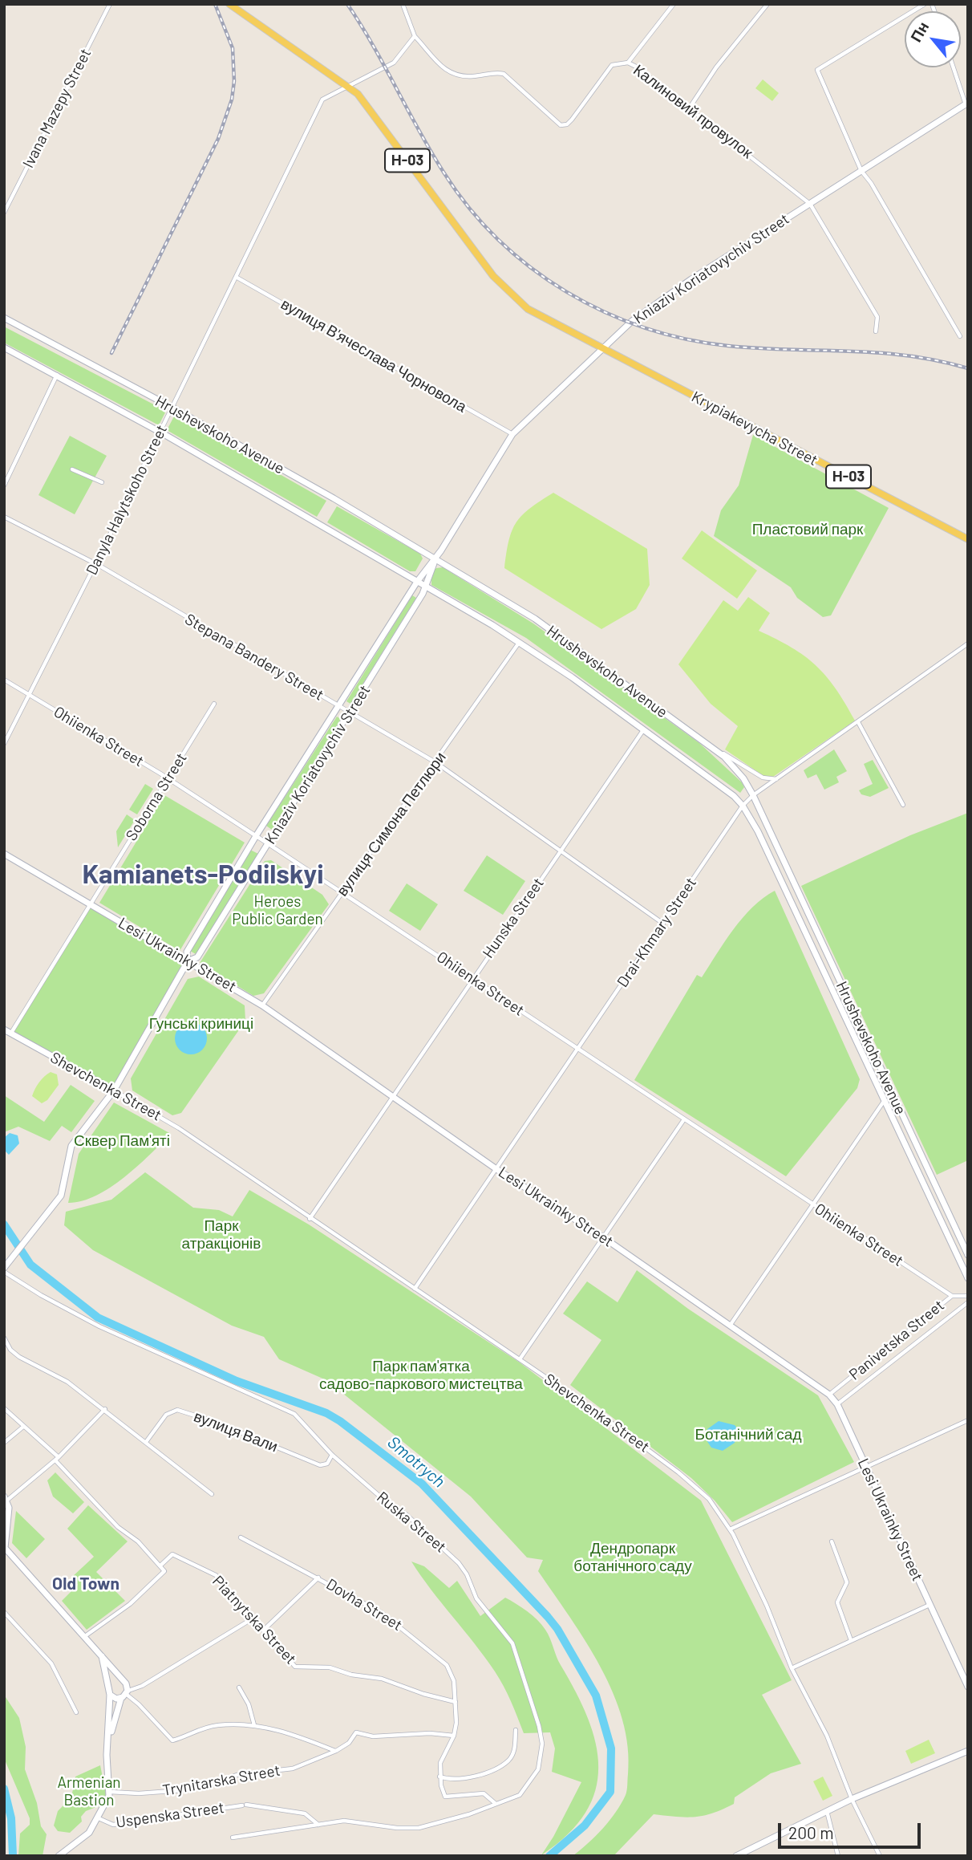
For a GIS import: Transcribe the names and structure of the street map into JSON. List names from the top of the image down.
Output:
{
  "streets": {
    "main road": [
      "Н-03",
      "Kniaziv Koriatovychiv Street",
      "Krypiakevycha Street",
      "Hrushevskoho Avenue",
      "Lesi Ukrainky Street",
      "Shevchenka Street"
    ],
    "street": [
      "Ivana Mazepy Street",
      "Калиновий провулок",
      "вулиця В'ячеслава Чорновола",
      "Danyla Halytskoho Street",
      "Stepana Bandery Street",
      "Ohiienka Street",
      "Soborna Street",
      "вулиця Симона Петлюри",
      "Hunska Street",
      "Drai-Khmary Street",
      "Panivetska Street",
      "вулиця Вали",
      "Ruska Street",
      "Dovha Street",
      "Piatnytska Street",
      "Trynitarska Street",
      "Uspenska Street"
    ]
  },
  "crossings": [
    ["Калиновий провулок", "Kniaziv Koriatovychiv Street"],
    ["Калиновий провулок", "Danyla Halytskoho Street"],
    ["Н-03", "Kniaziv Koriatovychiv Street"],
    ["Н-03", "Krypiakevycha Street"],
    ["Н-03", "Danyla Halytskoho Street"],
    ["Kniaziv Koriatovychiv Street", "вулиця В'ячеслава Чорновола"],
    ["Kniaziv Koriatovychiv Street", "Krypiakevycha Street"],
    ["Kniaziv Koriatovychiv Street", "Hrushevskoho Avenue"],
    ["Kniaziv Koriatovychiv Street", "Stepana Bandery Street"],
    ["Kniaziv Koriatovychiv Street", "Ohiienka Street"],
    ["Kniaziv Koriatovychiv Street", "Lesi Ukrainky Street"],
    ["Kniaziv Koriatovychiv Street", "Shevchenka Street"],
    ["Kniaziv Koriatovychiv Street", "Ruska Street"],
    ["вулиця В'ячеслава Чорновола", "Danyla Halytskoho Street"],
    ["Hrushevskoho Avenue", "Danyla Halytskoho Street"],
    ["Hrushevskoho Avenue", "вулиця Симона Петлюри"],
    ["Hrushevskoho Avenue", "Hunska Street"],
    ["Hrushevskoho Avenue", "Drai-Khmary Street"],
    ["Danyla Halytskoho Street", "Stepana Bandery Street"],
    ["Danyla Halytskoho Street", "Ohiienka Street"],
    ["Stepana Bandery Street", "вулиця Симона Петлюри"],
    ["Stepana Bandery Street", "Hunska Street"],
    ["Stepana Bandery Street", "Drai-Khmary Street"],
    ["Ohiienka Street", "Soborna Street"],
    ["Ohiienka Street", "вулиця Симона Петлюри"],
    ["Ohiienka Street", "Hunska Street"],
    ["Ohiienka Street", "Drai-Khmary Street"],
    ["Ohiienka Street", "Panivetska Street"],
    ["Soborna Street", "Lesi Ukrainky Street"],
    ["Soborna Street", "Shevchenka Street"],
    ["вулиця Симона Петлюри", "Lesi Ukrainky Street"],
    ["Hunska Street", "Lesi Ukrainky Street"],
    ["Hunska Street", "Shevchenka Street"],
    ["Drai-Khmary Street", "Lesi Ukrainky Street"],
    ["Drai-Khmary Street", "Shevchenka Street"],
    ["Lesi Ukrainky Street", "Panivetska Street"],
    ["вулиця Вали", "Ruska Street"],
    ["Ruska Street", "Uspenska Street"],
    ["Dovha Street", "Piatnytska Street"],
    ["Dovha Street", "Trynitarska Street"]
  ],
  "districts": ["Kamianets-Podilskyi", "Old Town"],
  "water": ["Smotrych"],
  "parks": [
    "Пластовий парк",
    "Heroes Public Garden",
    "Гунські криниці",
    "Сквер Пам'яті",
    "Парк атракціонів",
    "Парк пам'ятка садово-паркового мистецтва",
    "Ботанічний сад",
    "Дендропарк ботанічного саду",
    "Armenian Bastion"
  ],
  "scale_bar": "200 m",
  "north": "top left"
}
